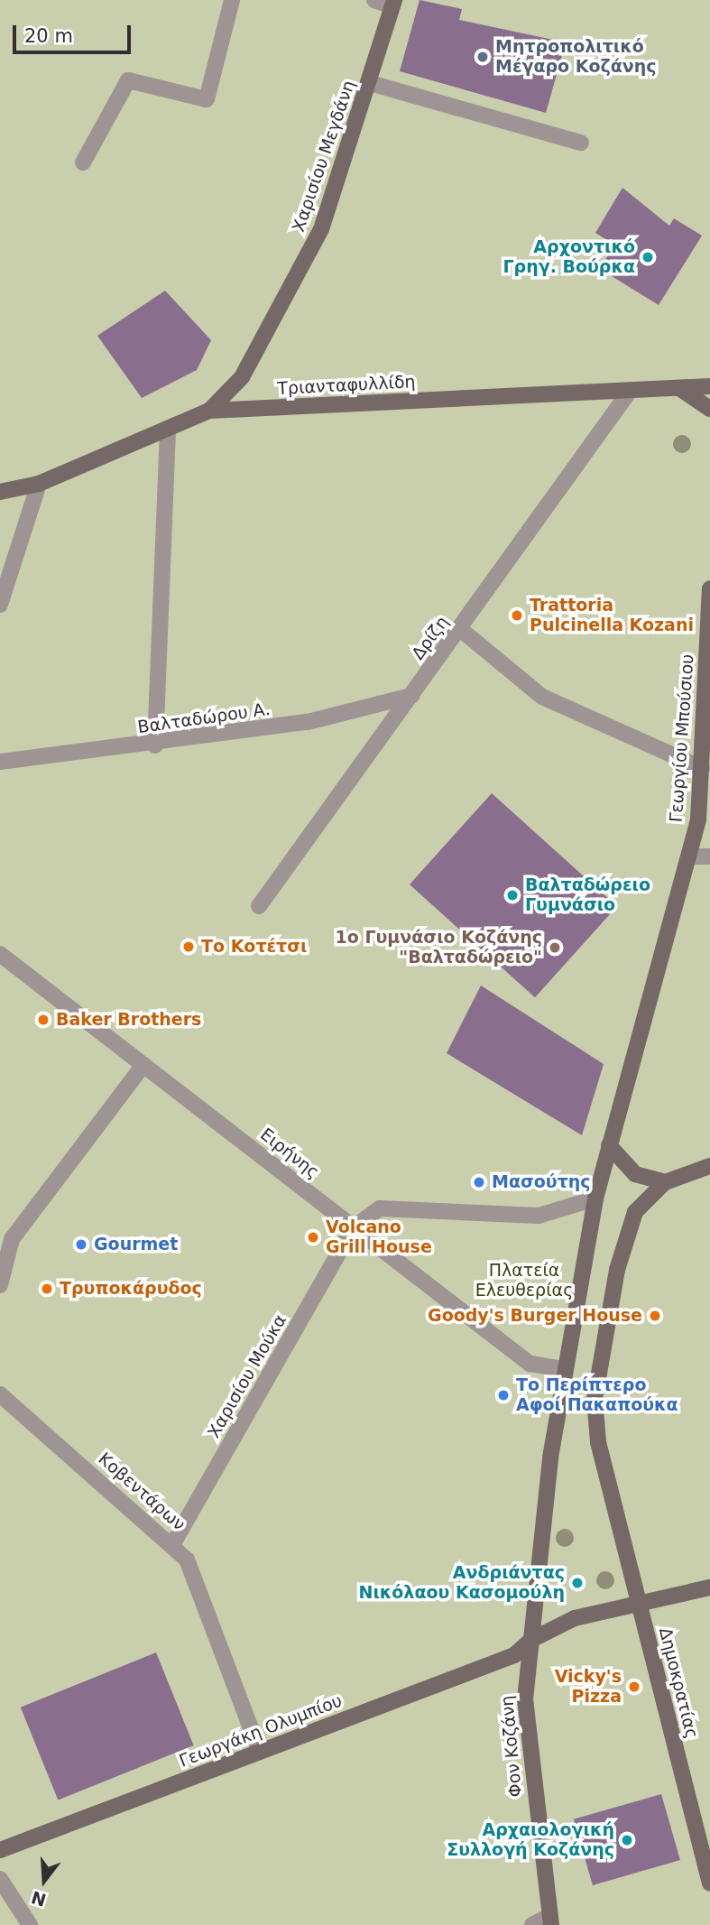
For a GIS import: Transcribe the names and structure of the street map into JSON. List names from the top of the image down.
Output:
{
  "streets": {
    "main road": [
      "Χαρισίου Μεγδάνη",
      "Τριανταφυλλίδη",
      "Γεωργίου Μπούσιου",
      "Δημοκρατίας",
      "Γεωργάκη Ολυμπίου",
      "Φον Κοζάνη"
    ],
    "street": [
      "Δρίζη",
      "Βαλταδώρου Α.",
      "Ειρήνης",
      "Χαρισίου Μούκα",
      "Κοβεντάρων"
    ]
  },
  "crossings": [
    ["Χαρισίου Μεγδάνη", "Τριανταφυλλίδη"],
    ["Τριανταφυλλίδη", "Δρίζη"],
    ["Δρίζη", "Βαλταδώρου Α."],
    ["Ειρήνης", "Χαρισίου Μούκα"],
    ["Χαρισίου Μούκα", "Κοβεντάρων"],
    ["Κοβεντάρων", "Γεωργάκη Ολυμπίου"],
    ["Γεωργάκη Ολυμπίου", "Φον Κοζάνη"]
  ],
  "parks": ["Πλατεία Ελευθερίας"],
  "places": [
    "Μητροπολιτικό Μέγαρο Κοζάνης",
    "Αρχοντικό Γρηγ. Βούρκα",
    "Trattoria Pulcinella Kozani",
    "Βαλταδώρειο Γυμνάσιο",
    "Το Κοτέτσι",
    "1ο Γυμνάσιο Κοζάνης \"Βαλταδώρειο\"",
    "Baker Brothers",
    "Μασούτης",
    "Volcano Grill House",
    "Gourmet",
    "Τρυποκάρυδος",
    "Goody's Burger House",
    "Το Περίπτερο Αφοί Πακαπούκα",
    "Ανδριάντας Νικόλαου Κασομούλη",
    "Vicky's Pizza",
    "Αρχαιολογική Συλλογή Κοζάνης"
  ],
  "scale_bar": "20 m",
  "north": "bottom"
}
